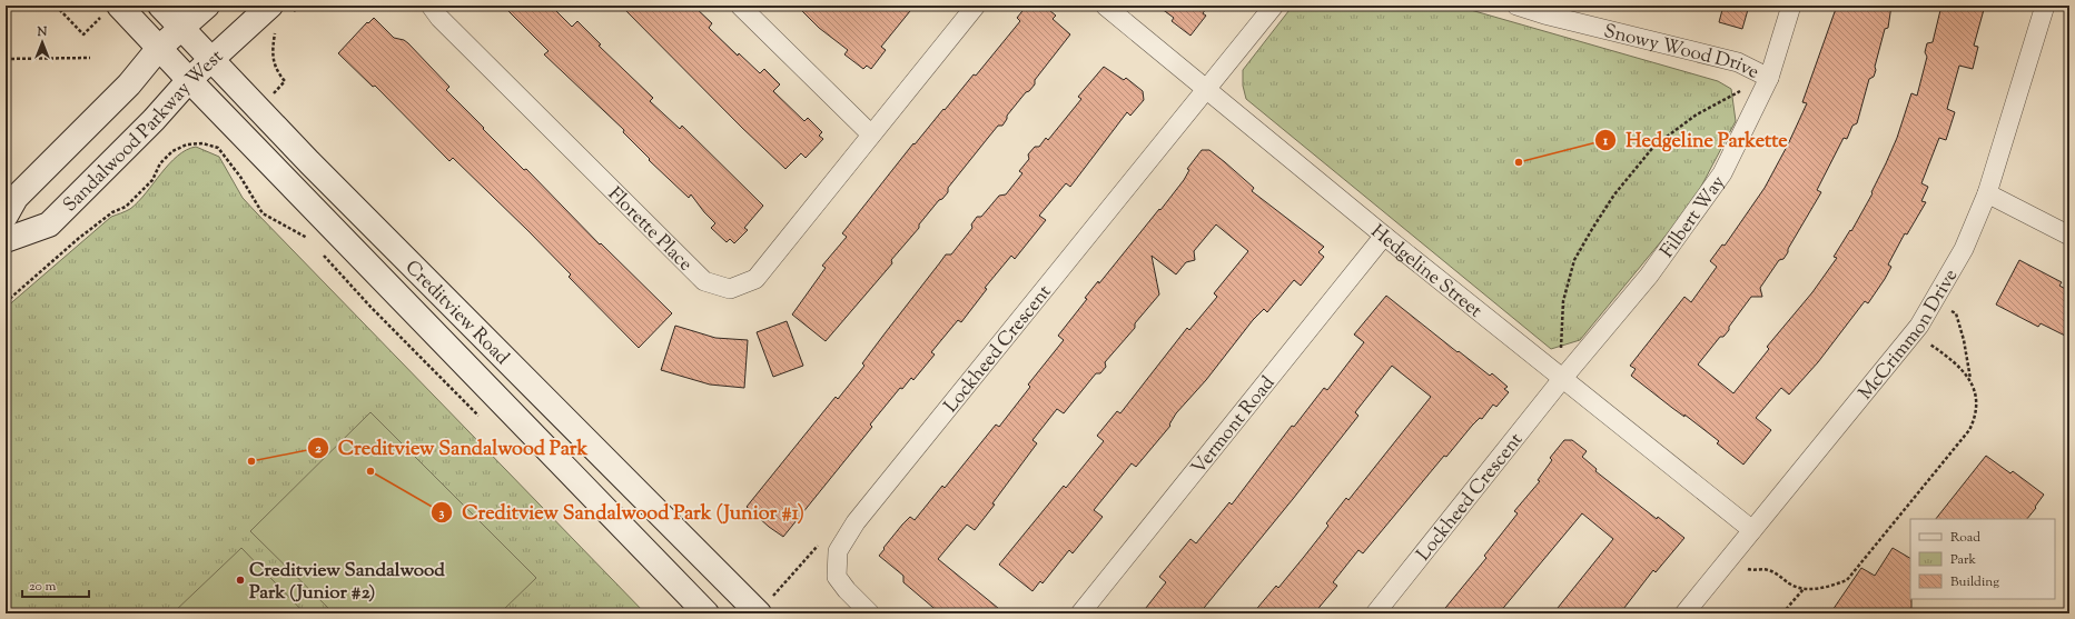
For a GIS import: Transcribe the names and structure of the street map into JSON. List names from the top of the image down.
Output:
{
  "streets": {
    "main road": ["Sandalwood Parkway West", "Creditview Road"],
    "street": [
      "Snowy Wood Drive",
      "Filbert Way",
      "Florette Place",
      "Hedgeline Street",
      "McCrimmon Drive",
      "Lockheed Crescent",
      "Vermont Road"
    ]
  },
  "crossings": [
    ["Snowy Wood Drive", "Filbert Way"],
    ["Sandalwood Parkway West", "Creditview Road"],
    ["Filbert Way", "Hedgeline Street"],
    ["Filbert Way", "Lockheed Crescent"],
    ["Hedgeline Street", "McCrimmon Drive"],
    ["Hedgeline Street", "Lockheed Crescent"],
    ["Hedgeline Street", "Vermont Road"]
  ],
  "places": [
    "Hedgeline Parkette",
    "Creditview Sandalwood Park",
    "Creditview Sandalwood Park (Junior #1)",
    "Creditview Sandalwood Park (Junior #2)"
  ],
  "legend": ["Road", "Park", "Building"],
  "scale_bar": "20 m",
  "north": "top"
}
